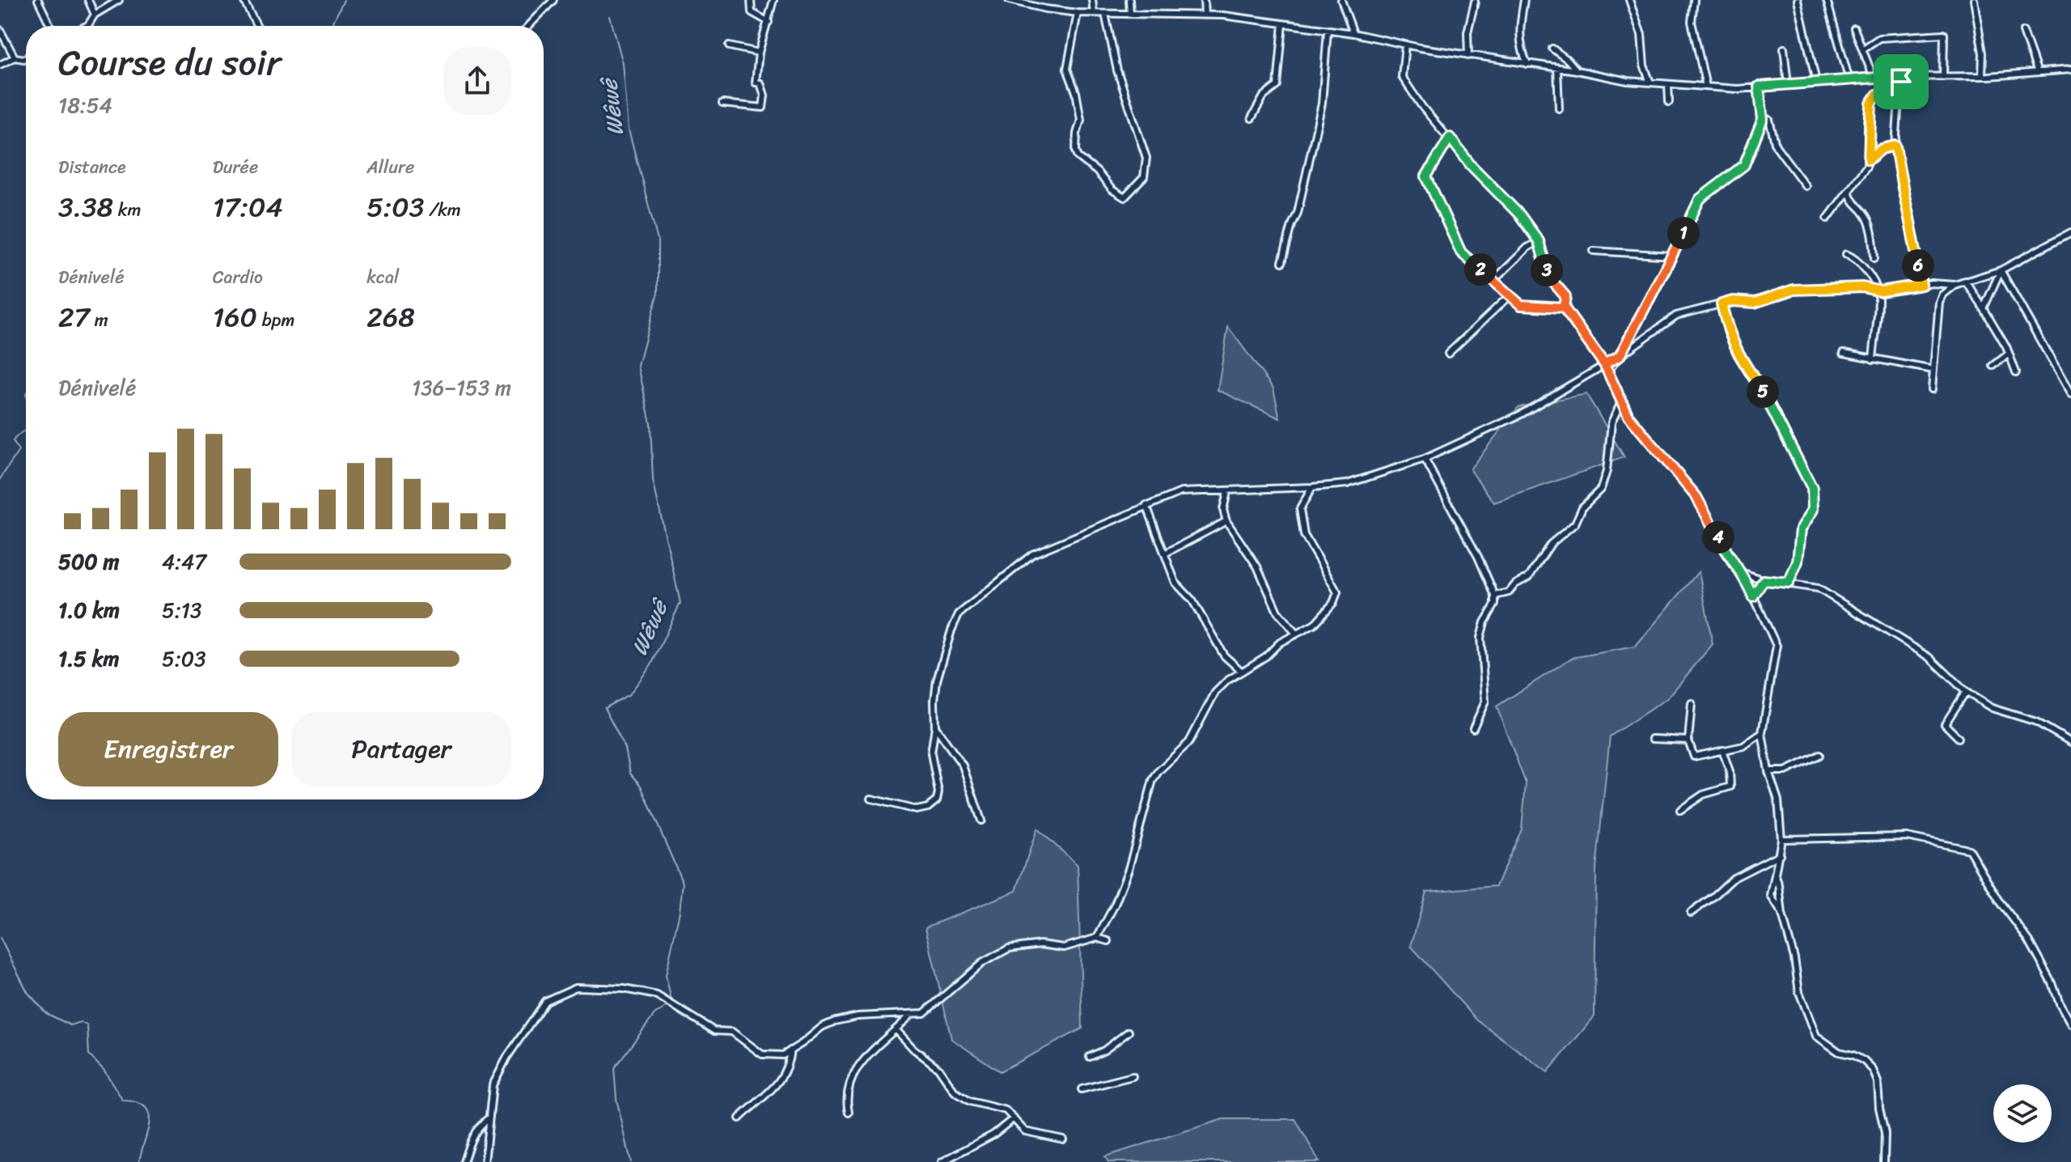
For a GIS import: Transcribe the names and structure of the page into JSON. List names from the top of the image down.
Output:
{
  "water": ["Wêwê"],
  "page": {
    "heading": ["Course du soir", "18:54"],
    "stats": [
      ["Distance", "3.38 km"],
      ["Durée", "17:04"],
      ["Allure", "5:03 /km"],
      ["Dénivelé", "27 m"],
      ["Cardio", "160 bpm"],
      ["kcal", "268"]
    ],
    "pins": [
      "1",
      "6",
      "2",
      "3",
      "5",
      "4"
    ],
    "chart": ["Dénivelé", "136–153 m"],
    "list": [
      {
        "name": "500 m",
        "note": "4:47"
      },
      {
        "name": "1.0 km",
        "note": "5:13"
      },
      {
        "name": "1.5 km",
        "note": "5:03"
      }
    ],
    "buttons": ["Enregistrer", "Partager"]
  }
}
